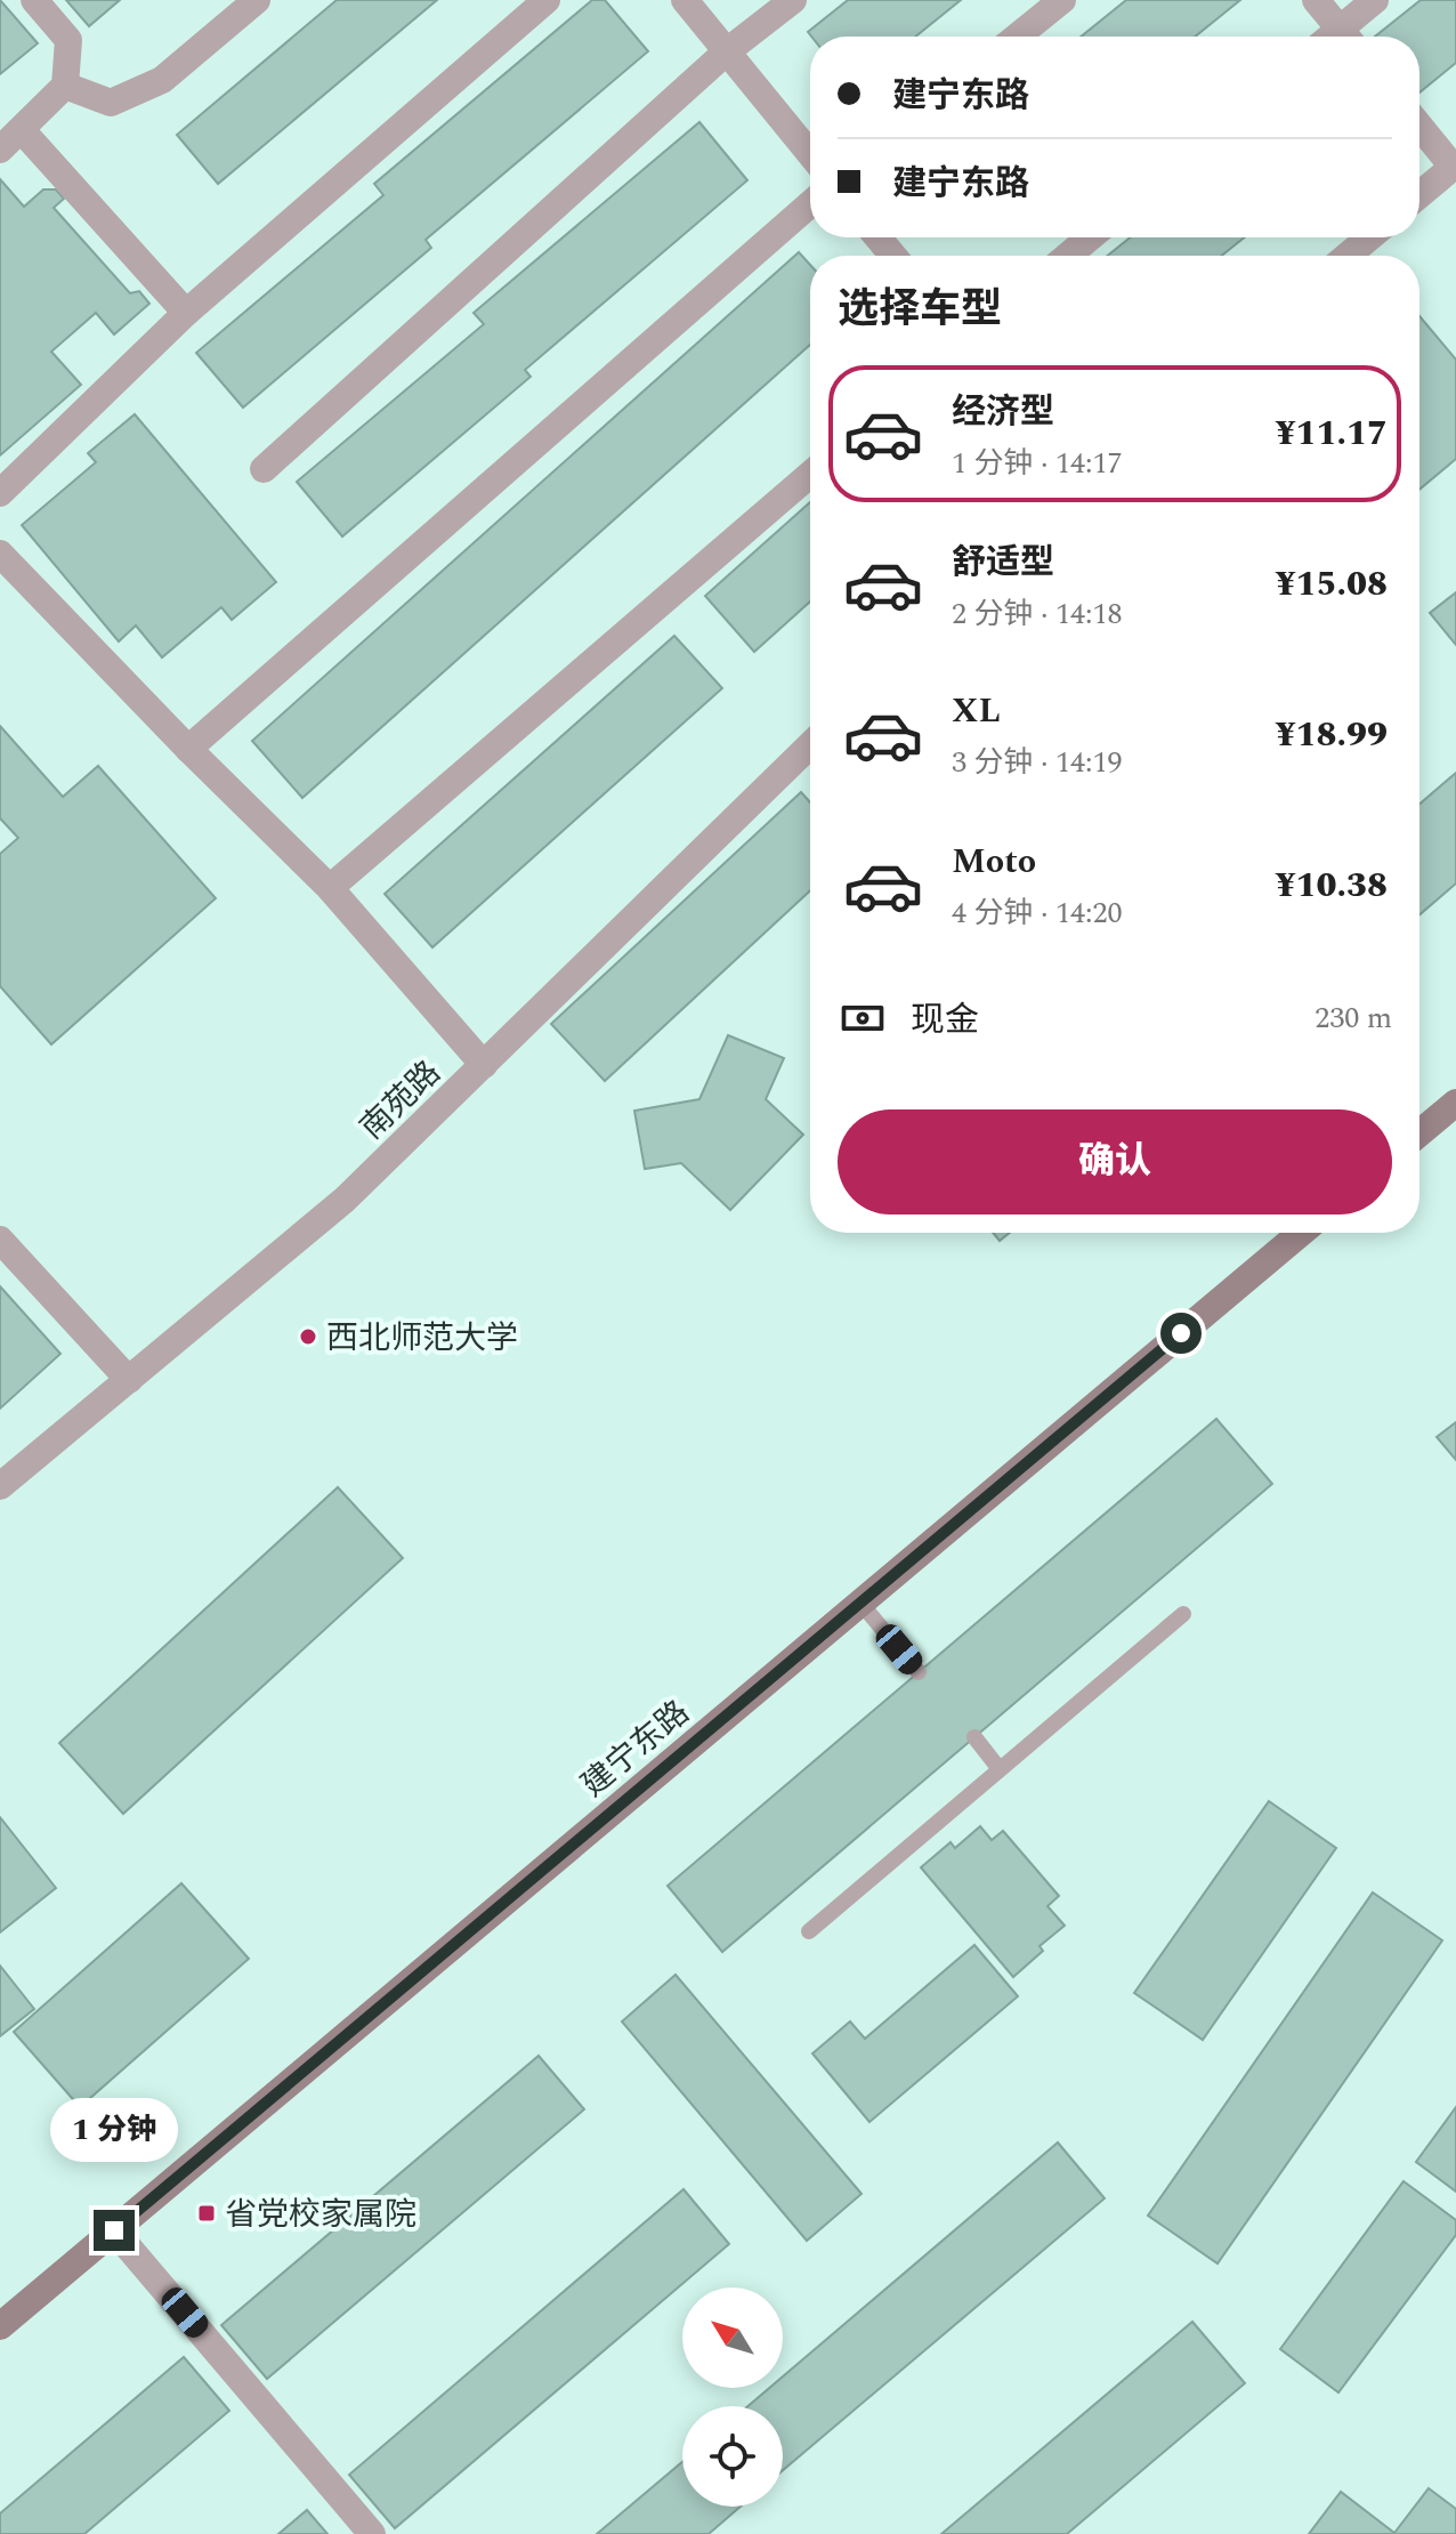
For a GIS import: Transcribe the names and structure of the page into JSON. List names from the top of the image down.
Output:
{
  "streets": {
    "main road": ["建宁东路"],
    "street": ["南苑路"]
  },
  "places": {
    "other": ["西北师范大学"],
    "transit": ["省党校家属院"]
  },
  "north": "top left",
  "page": {
    "banner": ["建宁东路", "建宁东路"],
    "heading": "选择车型",
    "list": [
      {
        "name": "经济型",
        "note": "1 分钟 · 14:17",
        "value": "¥11.17"
      },
      {
        "name": "舒适型",
        "note": "2 分钟 · 14:18",
        "value": "¥15.08"
      },
      {
        "name": "XL",
        "note": "3 分钟 · 14:19",
        "value": "¥18.99"
      },
      {
        "name": "Moto",
        "note": "4 分钟 · 14:20",
        "value": "¥10.38"
      }
    ],
    "pay": ["现金", "230 m"],
    "buttons": "确认",
    "bubble": "1 分钟"
  }
}
